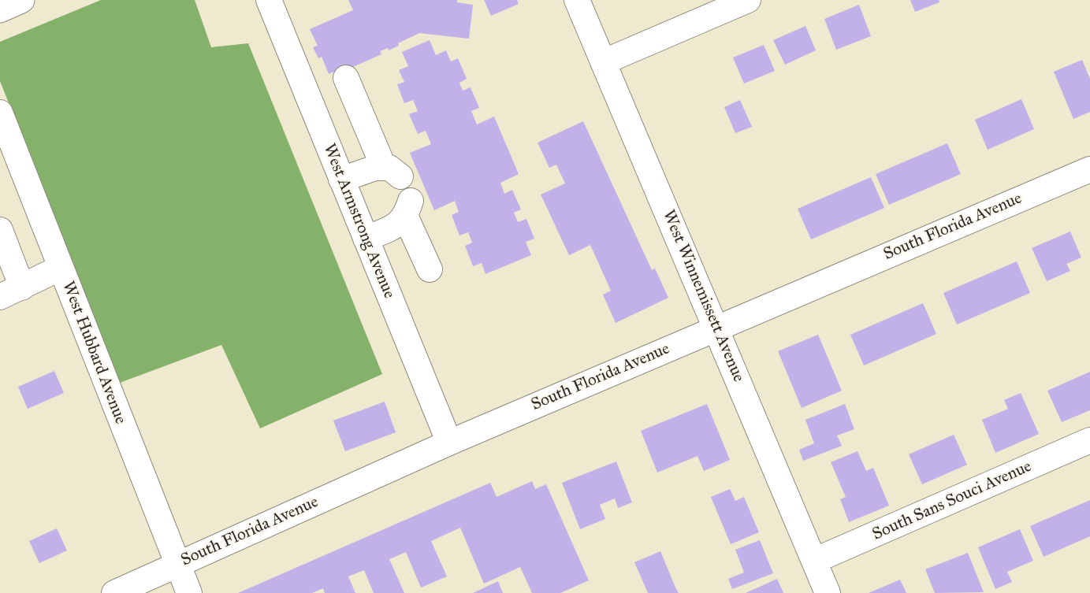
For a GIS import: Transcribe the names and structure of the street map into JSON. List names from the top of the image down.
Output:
{
  "streets": {
    "street": [
      "West Armstrong Avenue",
      "South Florida Avenue",
      "West Winnemissett Avenue",
      "West Hubbard Avenue",
      "South Sans Souci Avenue"
    ]
  },
  "crossings": [
    ["West Armstrong Avenue", "South Florida Avenue"],
    ["South Florida Avenue", "West Winnemissett Avenue"],
    ["South Florida Avenue", "West Hubbard Avenue"],
    ["West Winnemissett Avenue", "South Sans Souci Avenue"]
  ]
}
